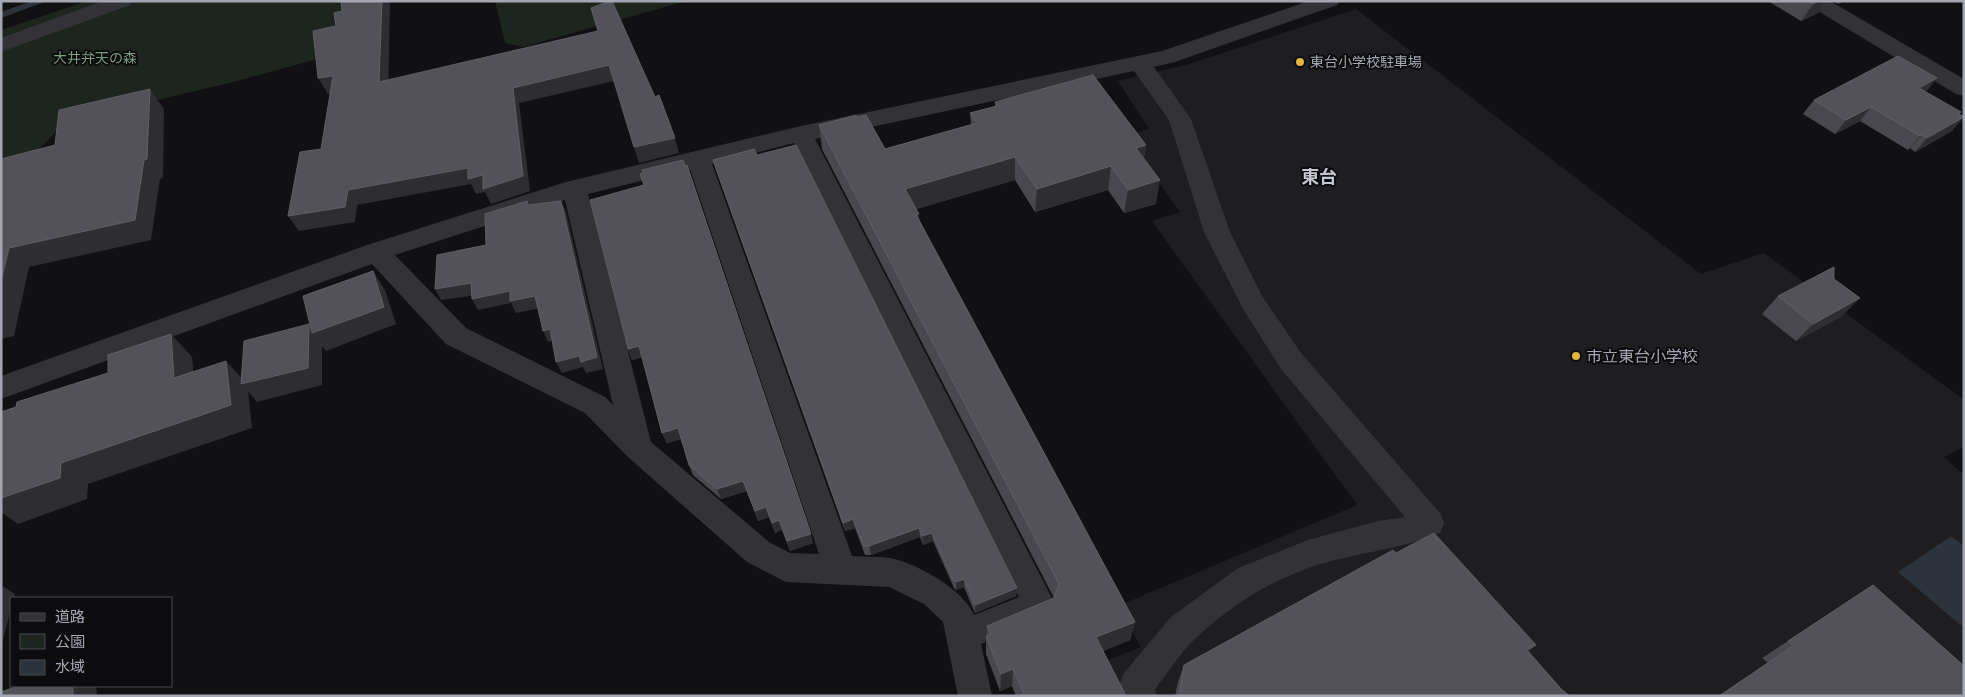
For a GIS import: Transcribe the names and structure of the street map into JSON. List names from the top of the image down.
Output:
{
  "districts": ["東台"],
  "parks": ["大井弁天の森"],
  "places": ["東台小学校駐車場", "市立東台小学校"],
  "legend": ["道路", "公園", "水域"]
}
